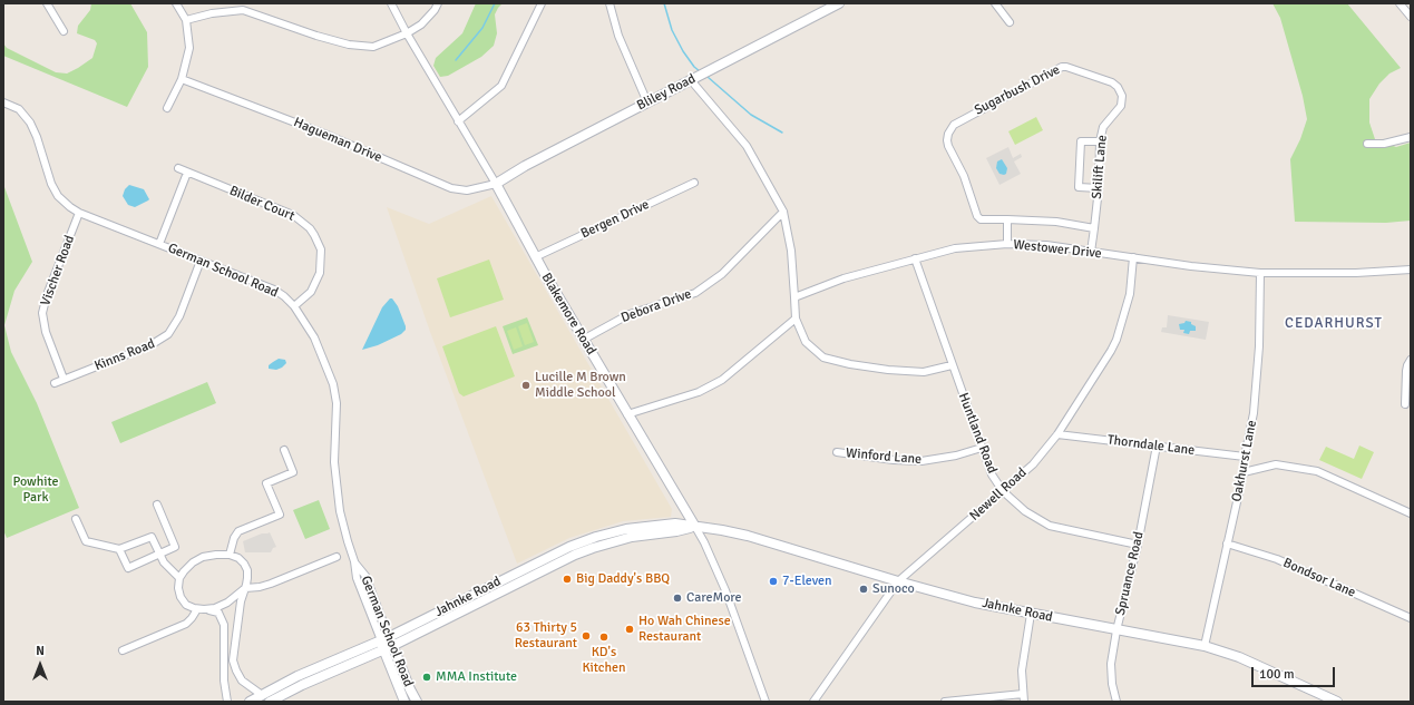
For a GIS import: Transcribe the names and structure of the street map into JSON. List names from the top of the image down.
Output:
{
  "streets": {
    "main road": [
      "Bliley Road",
      "German School Road",
      "Blakemore Road",
      "Jahnke Road"
    ],
    "street": [
      "Sugarbush Drive",
      "Hagueman Drive",
      "Skilift Lane",
      "Bilder Court",
      "Bergen Drive",
      "Westower Drive",
      "Vischer Road",
      "Debora Drive",
      "Kinns Road",
      "Huntland Road",
      "Thorndale Lane",
      "Winford Lane",
      "Oakhurst Lane",
      "Newell Road",
      "Spruance Road",
      "Bondsor Lane"
    ]
  },
  "crossings": [
    ["Sugarbush Drive", "Skilift Lane"],
    ["Bliley Road", "Hagueman Drive"],
    ["Bliley Road", "Blakemore Road"],
    ["Hagueman Drive", "Blakemore Road"],
    ["Skilift Lane", "Westower Drive"],
    ["Bilder Court", "German School Road"],
    ["Bergen Drive", "Blakemore Road"],
    ["Westower Drive", "Huntland Road"],
    ["Westower Drive", "Oakhurst Lane"],
    ["Westower Drive", "Newell Road"],
    ["Vischer Road", "German School Road"],
    ["Vischer Road", "Kinns Road"],
    ["German School Road", "Kinns Road"],
    ["German School Road", "Jahnke Road"],
    ["Debora Drive", "Blakemore Road"],
    ["Blakemore Road", "Jahnke Road"],
    ["Huntland Road", "Winford Lane"],
    ["Huntland Road", "Newell Road"],
    ["Huntland Road", "Spruance Road"],
    ["Thorndale Lane", "Oakhurst Lane"],
    ["Thorndale Lane", "Newell Road"],
    ["Thorndale Lane", "Spruance Road"],
    ["Oakhurst Lane", "Bondsor Lane"],
    ["Oakhurst Lane", "Jahnke Road"],
    ["Newell Road", "Jahnke Road"],
    ["Spruance Road", "Jahnke Road"]
  ],
  "districts": ["CEDARHURST"],
  "parks": ["Powhite Park"],
  "places": [
    "Lucille M Brown Middle School",
    "Big Daddy's BBQ",
    "7-Eleven",
    "Sunoco",
    "CareMore",
    "Ho Wah Chinese Restaurant",
    "63 Thirty 5 Restaurant",
    "KD's Kitchen",
    "MMA Institute"
  ],
  "scale_bar": "100 m",
  "north": "top"
}
